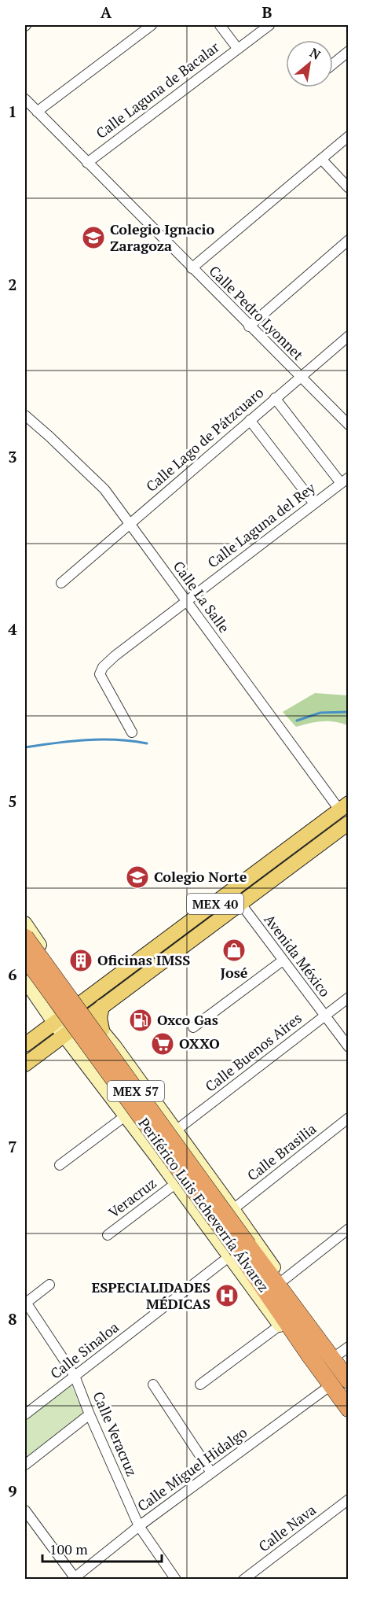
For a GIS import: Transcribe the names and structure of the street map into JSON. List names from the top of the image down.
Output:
{
  "streets": {
    "highway": ["MEX 57", "Periférico Luis Echeverría Álvarez"],
    "main road": ["MEX 40"],
    "street": [
      "Calle Laguna de Bacalar",
      "Calle Pedro Lyonnet",
      "Calle Lago de Pátzcuaro",
      "Calle Laguna del Rey",
      "Calle La Salle",
      "Avenida México",
      "Calle Buenos Aires",
      "Calle Brasilia",
      "Veracruz",
      "Calle Sinaloa",
      "Calle Veracruz",
      "Calle Miguel Hidalgo",
      "Calle Nava"
    ]
  },
  "crossings": [
    ["Calle Laguna de Bacalar", "Calle Pedro Lyonnet"],
    ["Calle Pedro Lyonnet", "Calle Lago de Pátzcuaro"],
    ["Calle Lago de Pátzcuaro", "Calle La Salle"],
    ["Calle Laguna del Rey", "Calle La Salle"],
    ["Calle La Salle", "MEX 40"],
    ["MEX 40", "Avenida México"],
    ["MEX 40", "Periférico Luis Echeverría Álvarez"],
    ["Avenida México", "Calle Buenos Aires"],
    ["Calle Buenos Aires", "Periférico Luis Echeverría Álvarez"],
    ["Calle Brasilia", "Periférico Luis Echeverría Álvarez"],
    ["Periférico Luis Echeverría Álvarez", "Calle Sinaloa"],
    ["Periférico Luis Echeverría Álvarez", "Calle Miguel Hidalgo"],
    ["Calle Sinaloa", "Calle Veracruz"],
    ["Calle Veracruz", "Calle Miguel Hidalgo"]
  ],
  "places": {
    "school or university": ["Colegio Ignacio Zaragoza", "Colegio Norte"],
    "shop": ["José"],
    "building": ["Oficinas IMSS"],
    "fuel station": ["Oxco Gas"],
    "supermarket": ["OXXO"],
    "hospital": ["ESPECIALIDADES MÉDICAS"]
  },
  "scale_bar": "100 m",
  "north": "top right",
  "grid": {
    "columns": ["A", "B"],
    "rows": [
      "1",
      "2",
      "3",
      "4",
      "5",
      "6",
      "7",
      "8",
      "9"
    ]
  }
}
